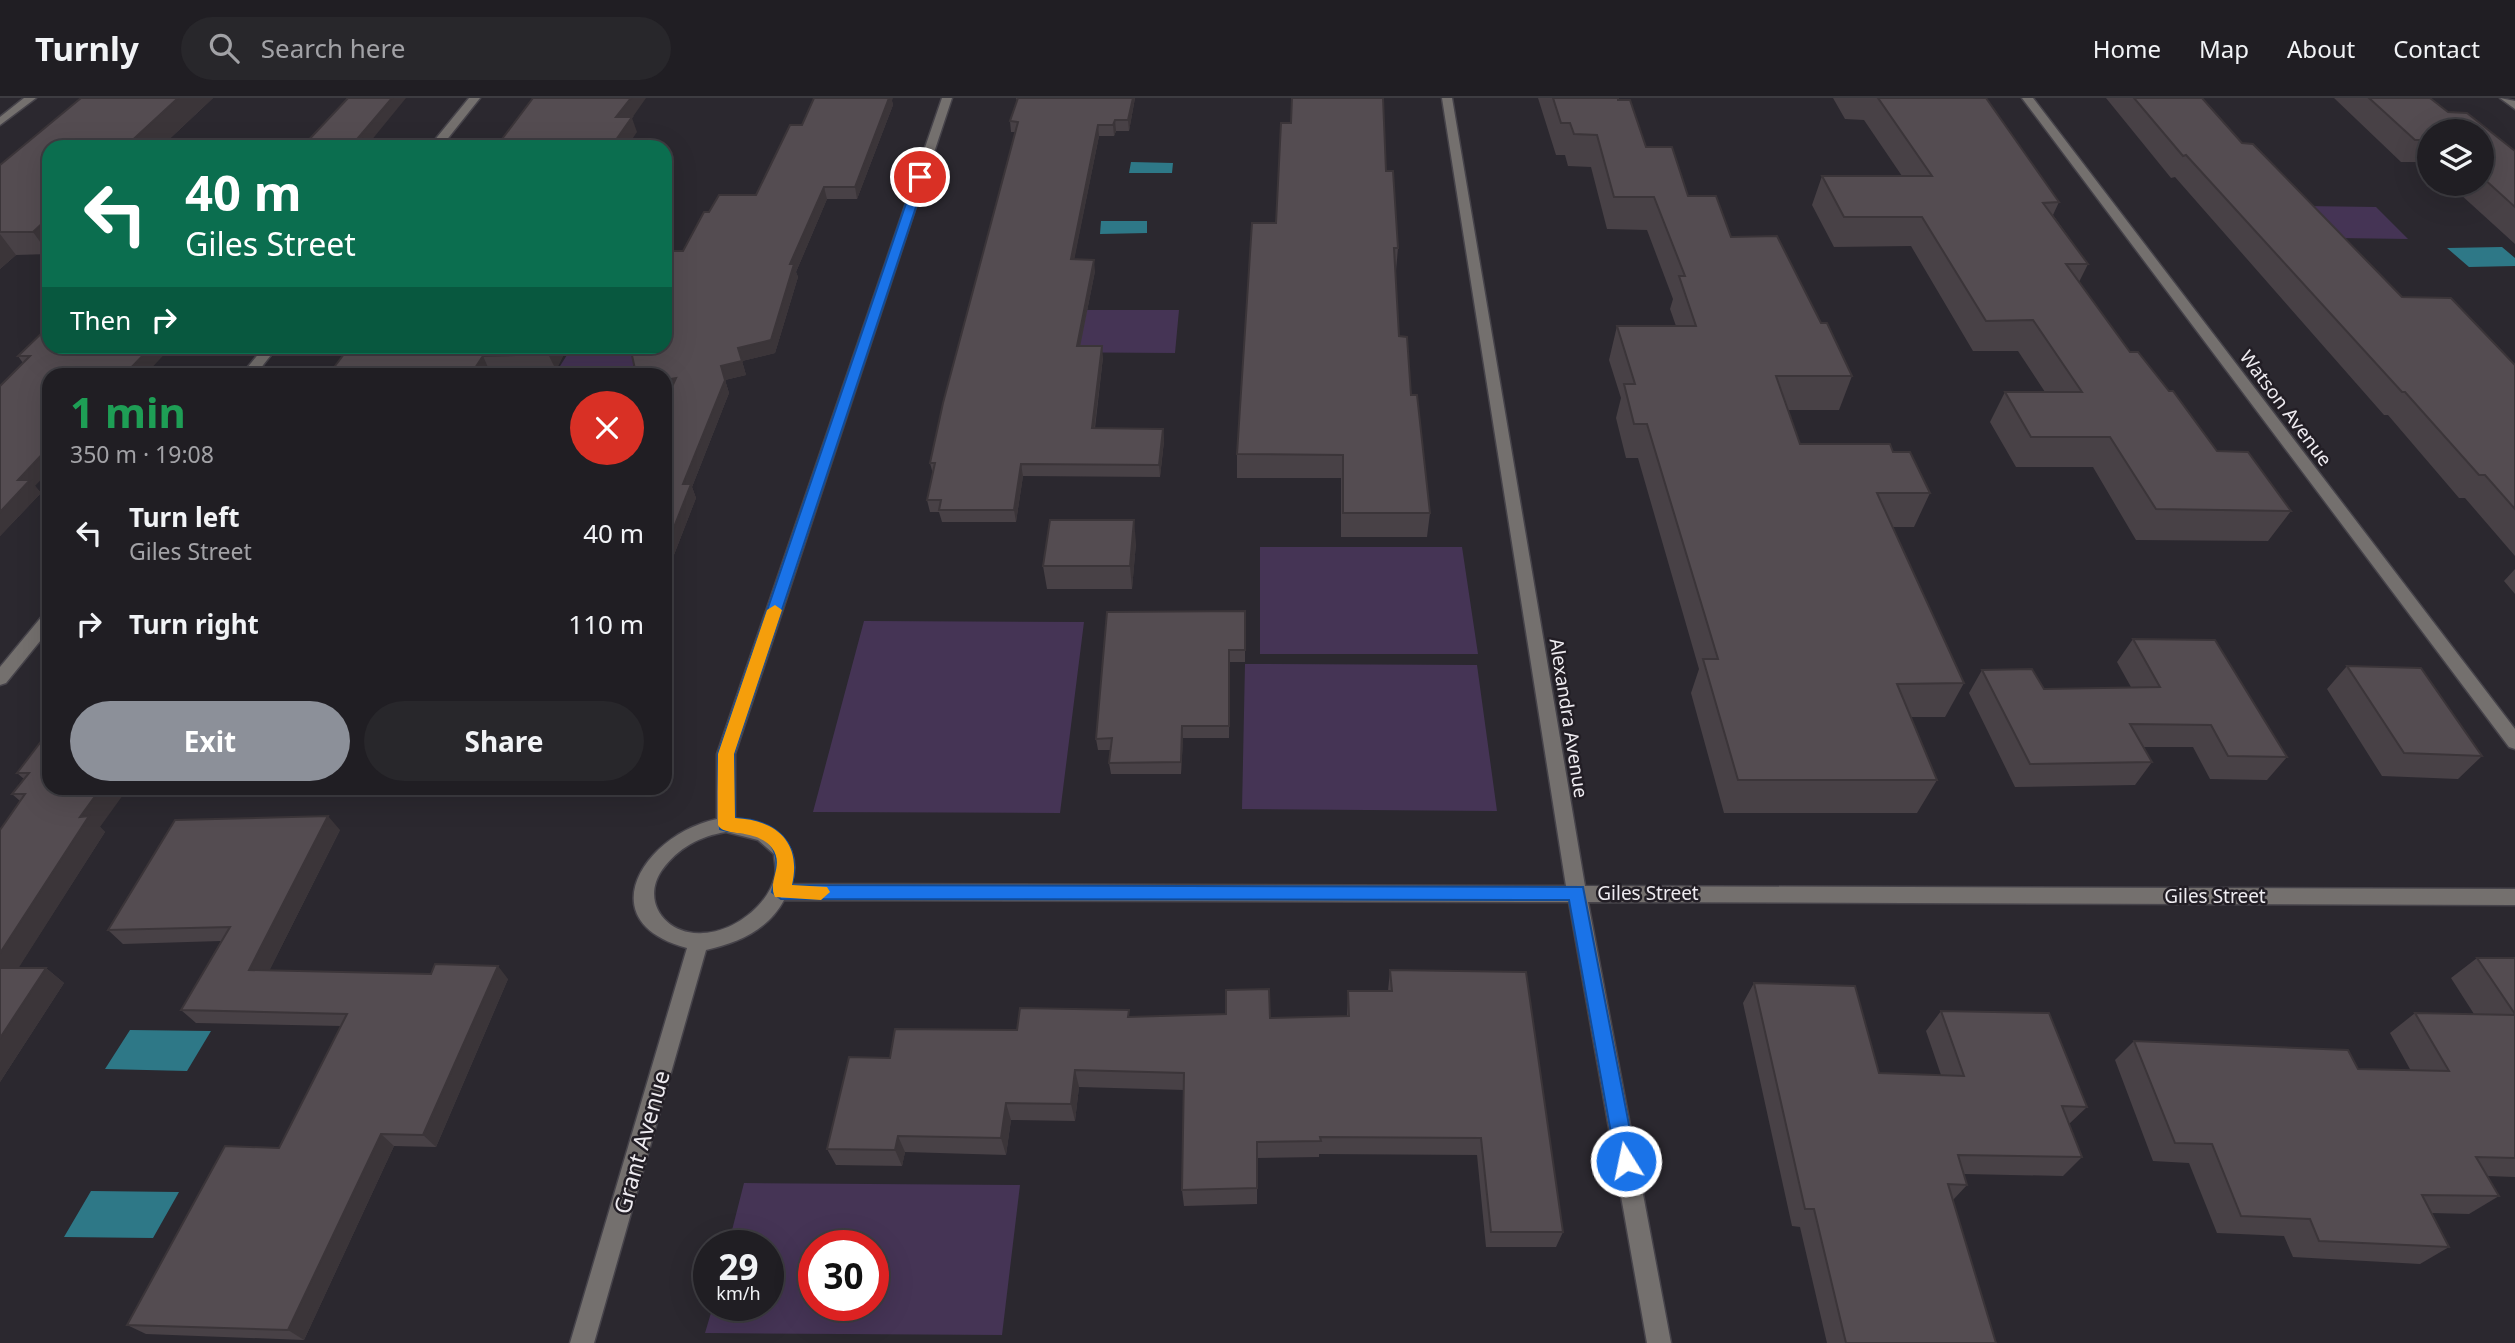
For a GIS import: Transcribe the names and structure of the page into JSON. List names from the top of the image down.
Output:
{
  "streets": {
    "street": [
      "Watson Avenue",
      "Alexandra Avenue",
      "Giles Street",
      "Grant Avenue"
    ]
  },
  "crossings": [
    ["Alexandra Avenue", "Giles Street"],
    ["Giles Street", "Grant Avenue"]
  ],
  "page": {
    "header": "Turnly",
    "search": "Search here",
    "nav": [
      "Home",
      "Map",
      "About",
      "Contact"
    ],
    "turn": ["40 m", "Giles Street"],
    "then": "Then",
    "heading": ["1 min", "350 m · 19:08"],
    "list": [
      {
        "name": "Turn left",
        "note": "Giles Street",
        "value": "40 m"
      },
      {
        "name": "Turn right",
        "value": "110 m"
      }
    ],
    "buttons": ["Exit", "Share"],
    "speed": "29 km/h",
    "limit": "30"
  }
}
